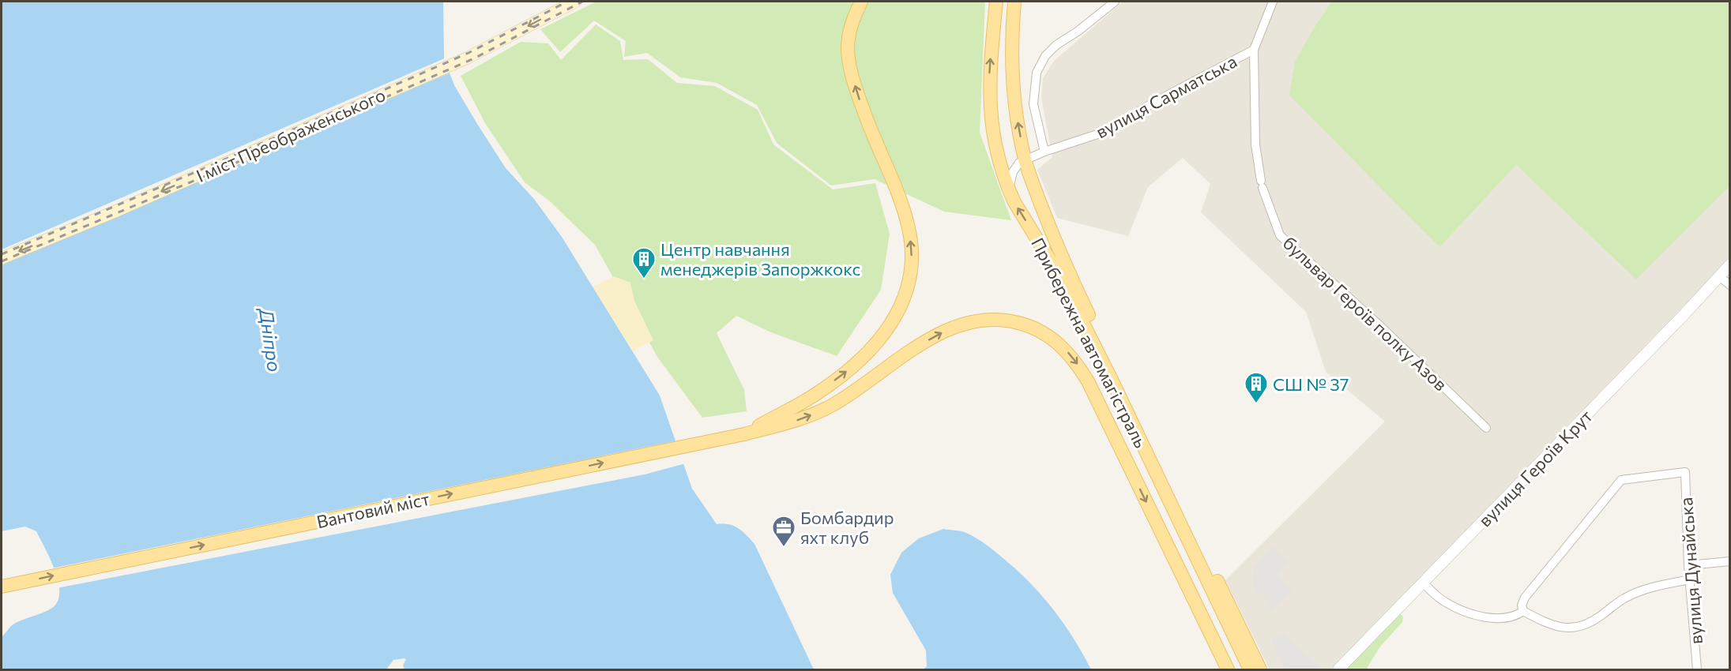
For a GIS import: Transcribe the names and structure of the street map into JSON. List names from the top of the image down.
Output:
{
  "streets": {
    "main road": ["I міст Преображенського", "Прибережна автомагістраль", "Вантовий міст"],
    "street": [
      "вулиця Сарматська",
      "бульвар Героїв полку Азов",
      "вулиця Героїв Крут",
      "вулиця Дунайська"
    ]
  },
  "crossings": [
    ["вулиця Сарматська", "бульвар Героїв полку Азов"],
    ["вулиця Сарматська", "Прибережна автомагістраль"]
  ],
  "one_way": ["I міст Преображенського", "Вантовий міст"],
  "water": ["Дніпро"],
  "places": {
    "building": ["Центр навчання менеджерів Запоржкокс", "СШ № 37"],
    "office": ["Бомбардир яхт клуб"]
  }
}
